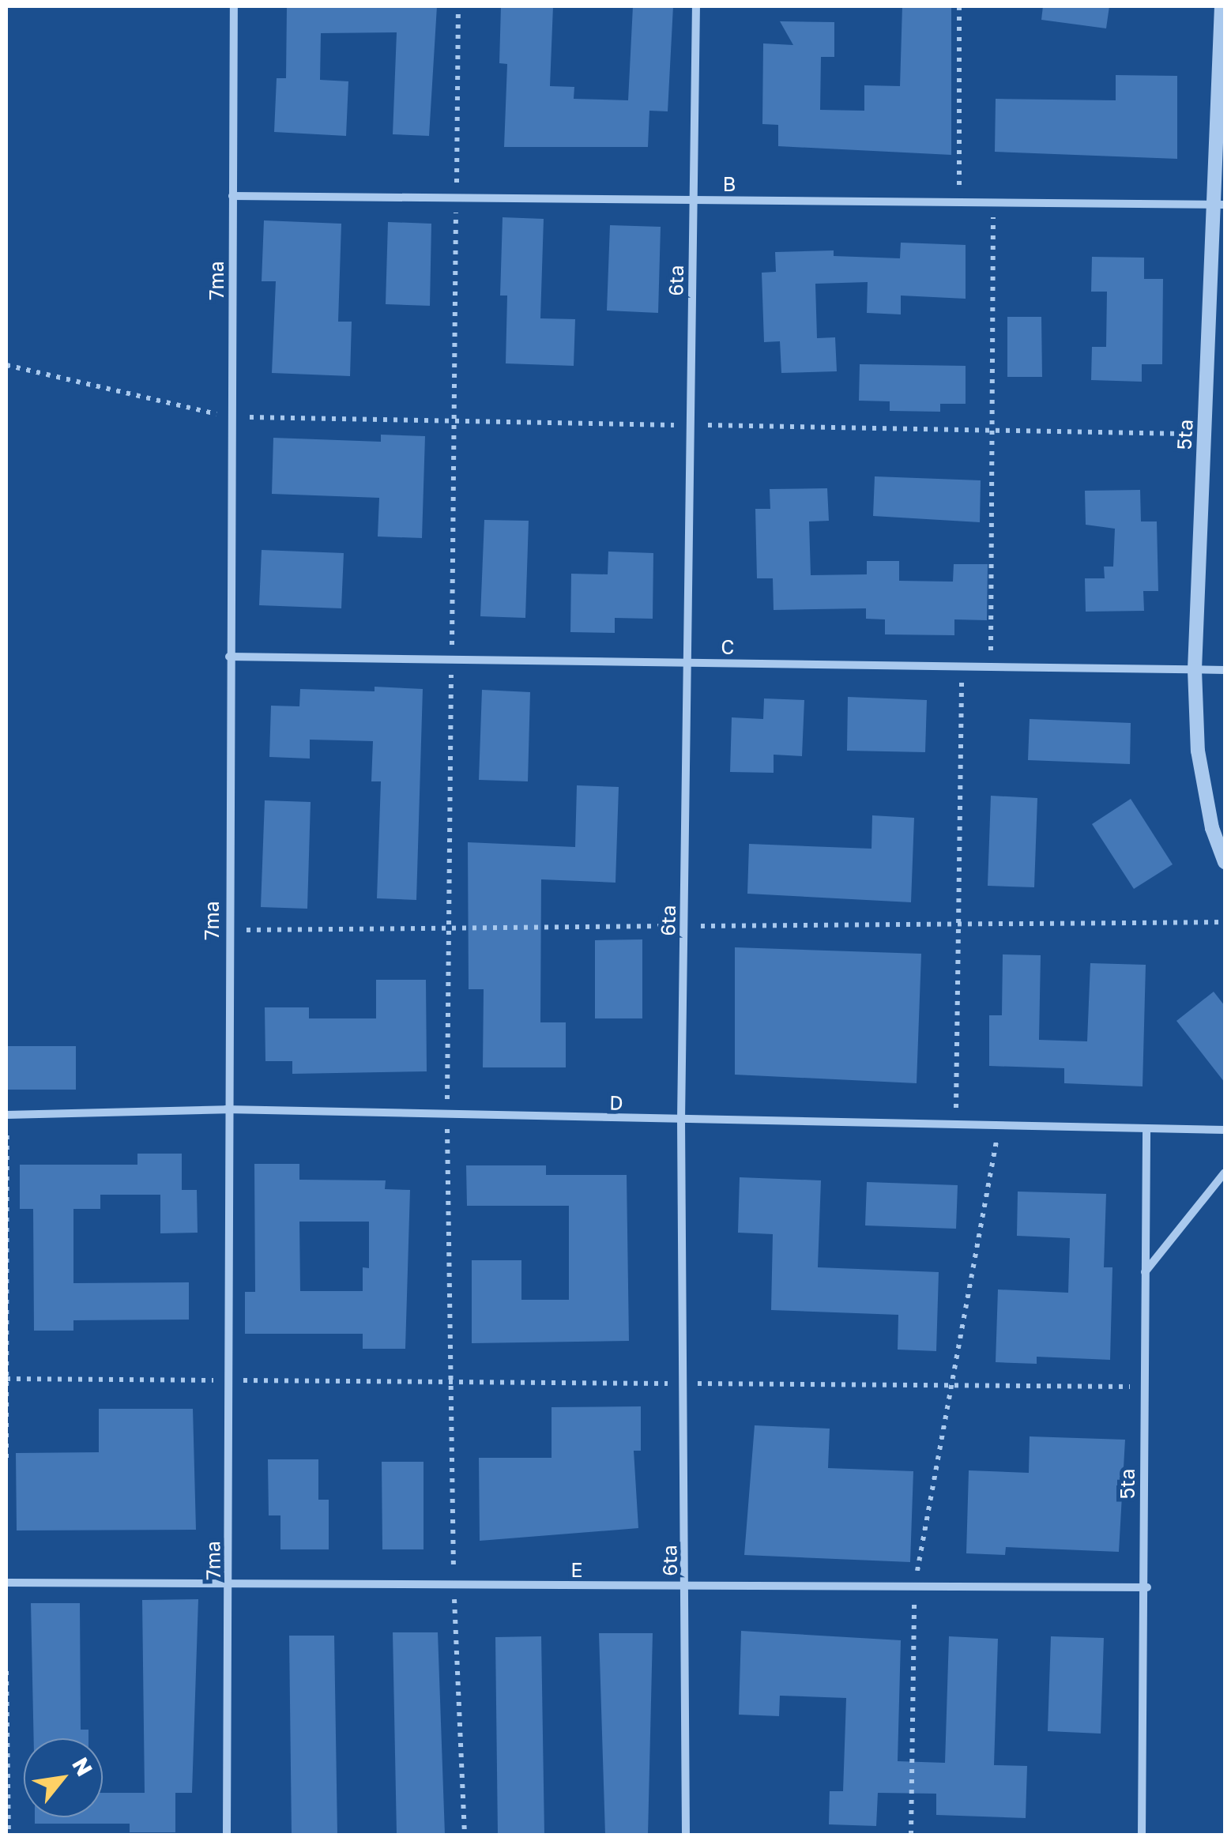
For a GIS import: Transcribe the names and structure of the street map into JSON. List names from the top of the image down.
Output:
{
  "streets": {
    "street": [
      "B",
      "7ma",
      "6ta",
      "5ta",
      "C",
      "D",
      "E"
    ]
  },
  "crossings": [
    ["B", "7ma"],
    ["B", "6ta"],
    ["B", "5ta"],
    ["7ma", "C"],
    ["7ma", "D"],
    ["7ma", "E"],
    ["6ta", "C"],
    ["6ta", "D"],
    ["6ta", "E"],
    ["5ta", "C"],
    ["5ta", "D"],
    ["5ta", "E"]
  ],
  "north": "top right"
}
